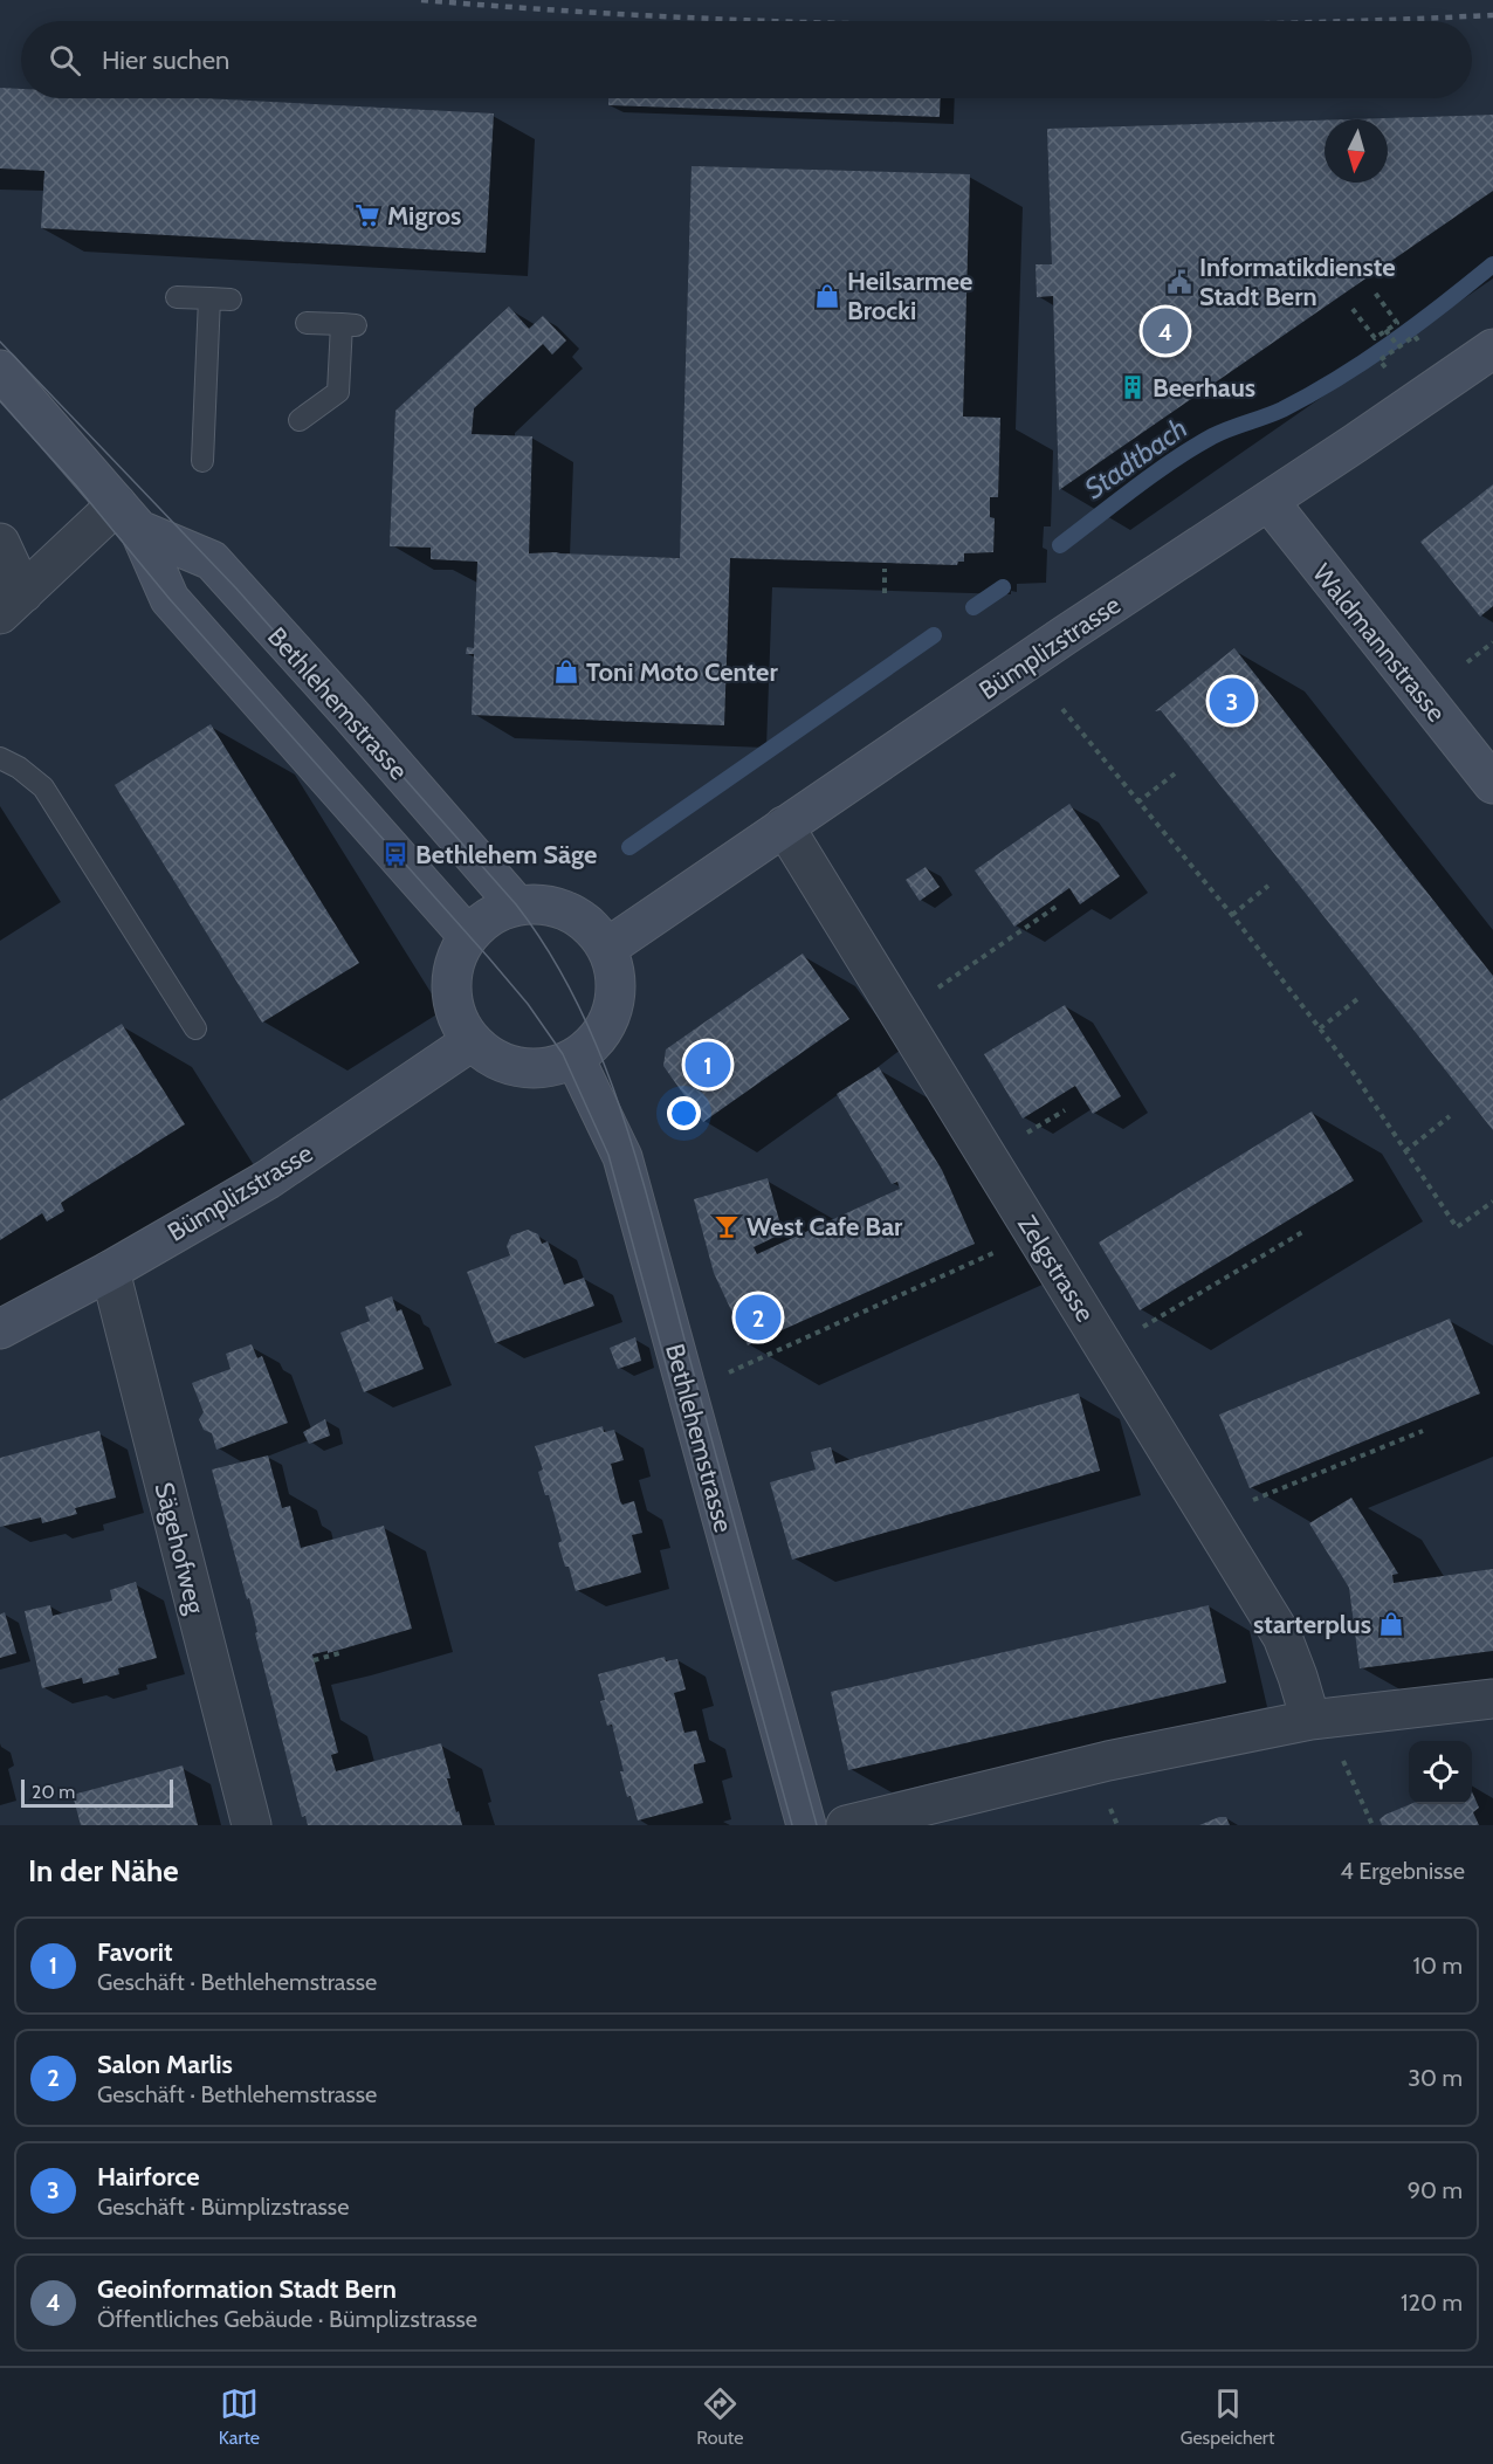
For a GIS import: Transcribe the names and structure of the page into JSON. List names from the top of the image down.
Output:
{
  "streets": {
    "street": [
      "Waldmannstrasse",
      "Bümplizstrasse",
      "Bethlehemstrasse",
      "Zelgstrasse",
      "Sägehofweg"
    ]
  },
  "crossings": [
    ["Waldmannstrasse", "Bümplizstrasse"],
    ["Bümplizstrasse", "Bethlehemstrasse"],
    ["Bümplizstrasse", "Zelgstrasse"],
    ["Bümplizstrasse", "Sägehofweg"]
  ],
  "water": ["Stadtbach"],
  "places": {
    "supermarket": ["Migros"],
    "public building": ["Informatikdienste Stadt Bern"],
    "shop": ["Heilsarmee Brocki", "Toni Moto Center", "starterplus"],
    "building": ["Beerhaus"],
    "bus stop": ["Bethlehem Säge"],
    "bar": ["West Cafe Bar"]
  },
  "scale_bar": "20 m",
  "north": "bottom",
  "page": {
    "search": "Hier suchen",
    "pins": [
      "4",
      "3",
      "1",
      "2"
    ],
    "scale": "20 m",
    "heading": ["In der Nähe", "4 Ergebnisse"],
    "list": [
      {
        "mark": "1",
        "name": "Favorit",
        "note": "Geschäft · Bethlehemstrasse",
        "value": "10 m"
      },
      {
        "mark": "2",
        "name": "Salon Marlis",
        "note": "Geschäft · Bethlehemstrasse",
        "value": "30 m"
      },
      {
        "mark": "3",
        "name": "Hairforce",
        "note": "Geschäft · Bümplizstrasse",
        "value": "90 m"
      },
      {
        "mark": "4",
        "name": "Geoinformation Stadt Bern",
        "note": "Öffentliches Gebäude · Bümplizstrasse",
        "value": "120 m"
      }
    ],
    "nav": ["Karte", "Route", "Gespeichert"]
  }
}
